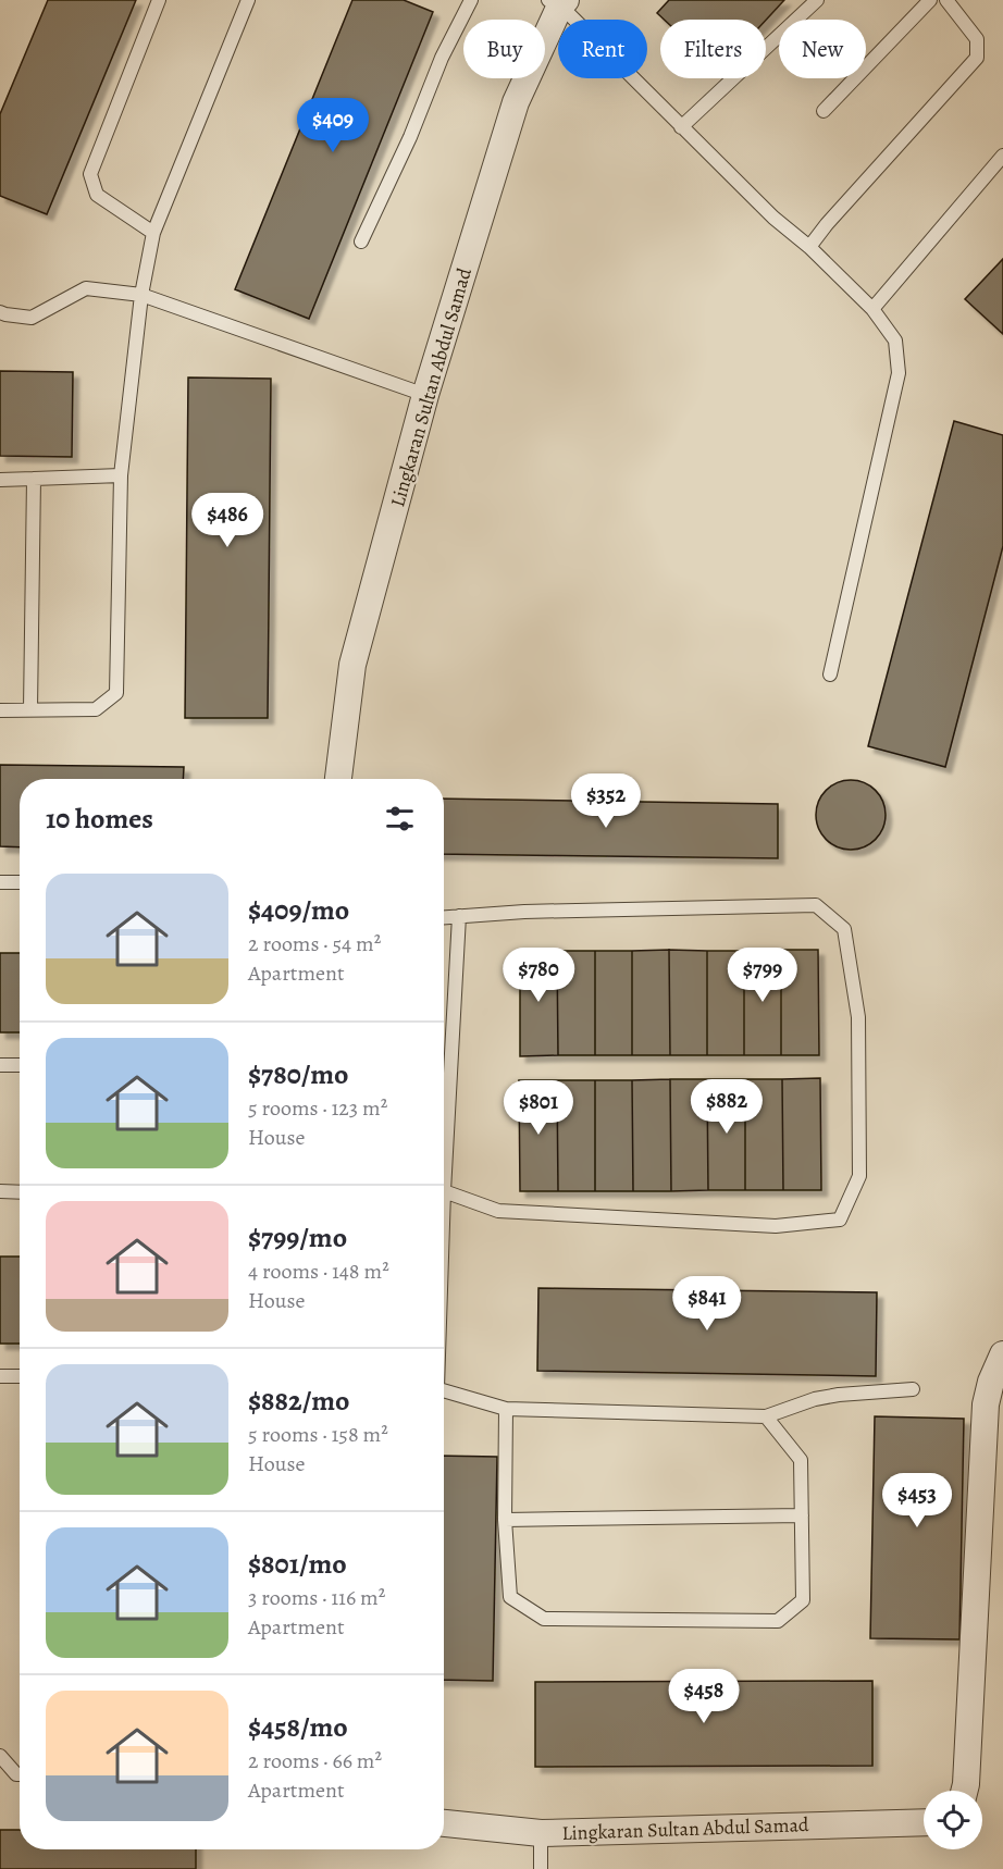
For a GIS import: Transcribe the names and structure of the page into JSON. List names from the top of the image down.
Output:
{
  "streets": {
    "street": ["Lingkaran Sultan Abdul Samad"]
  },
  "page": {
    "chip": [
      "Buy",
      "Rent",
      "Filters",
      "New"
    ],
    "price": [
      "$409",
      "$486",
      "$352",
      "$780",
      "$799",
      "$882",
      "$801",
      "$841",
      "$453",
      "$458"
    ],
    "heading": "10 homes",
    "list": [
      {
        "name": "$409/mo",
        "note": "2 rooms · 54 m² · Apartment"
      },
      {
        "name": "$780/mo",
        "note": "5 rooms · 123 m² · House"
      },
      {
        "name": "$799/mo",
        "note": "4 rooms · 148 m² · House"
      },
      {
        "name": "$882/mo",
        "note": "5 rooms · 158 m² · House"
      },
      {
        "name": "$801/mo",
        "note": "3 rooms · 116 m² · Apartment"
      },
      {
        "name": "$458/mo",
        "note": "2 rooms · 66 m² · Apartment"
      }
    ]
  }
}
